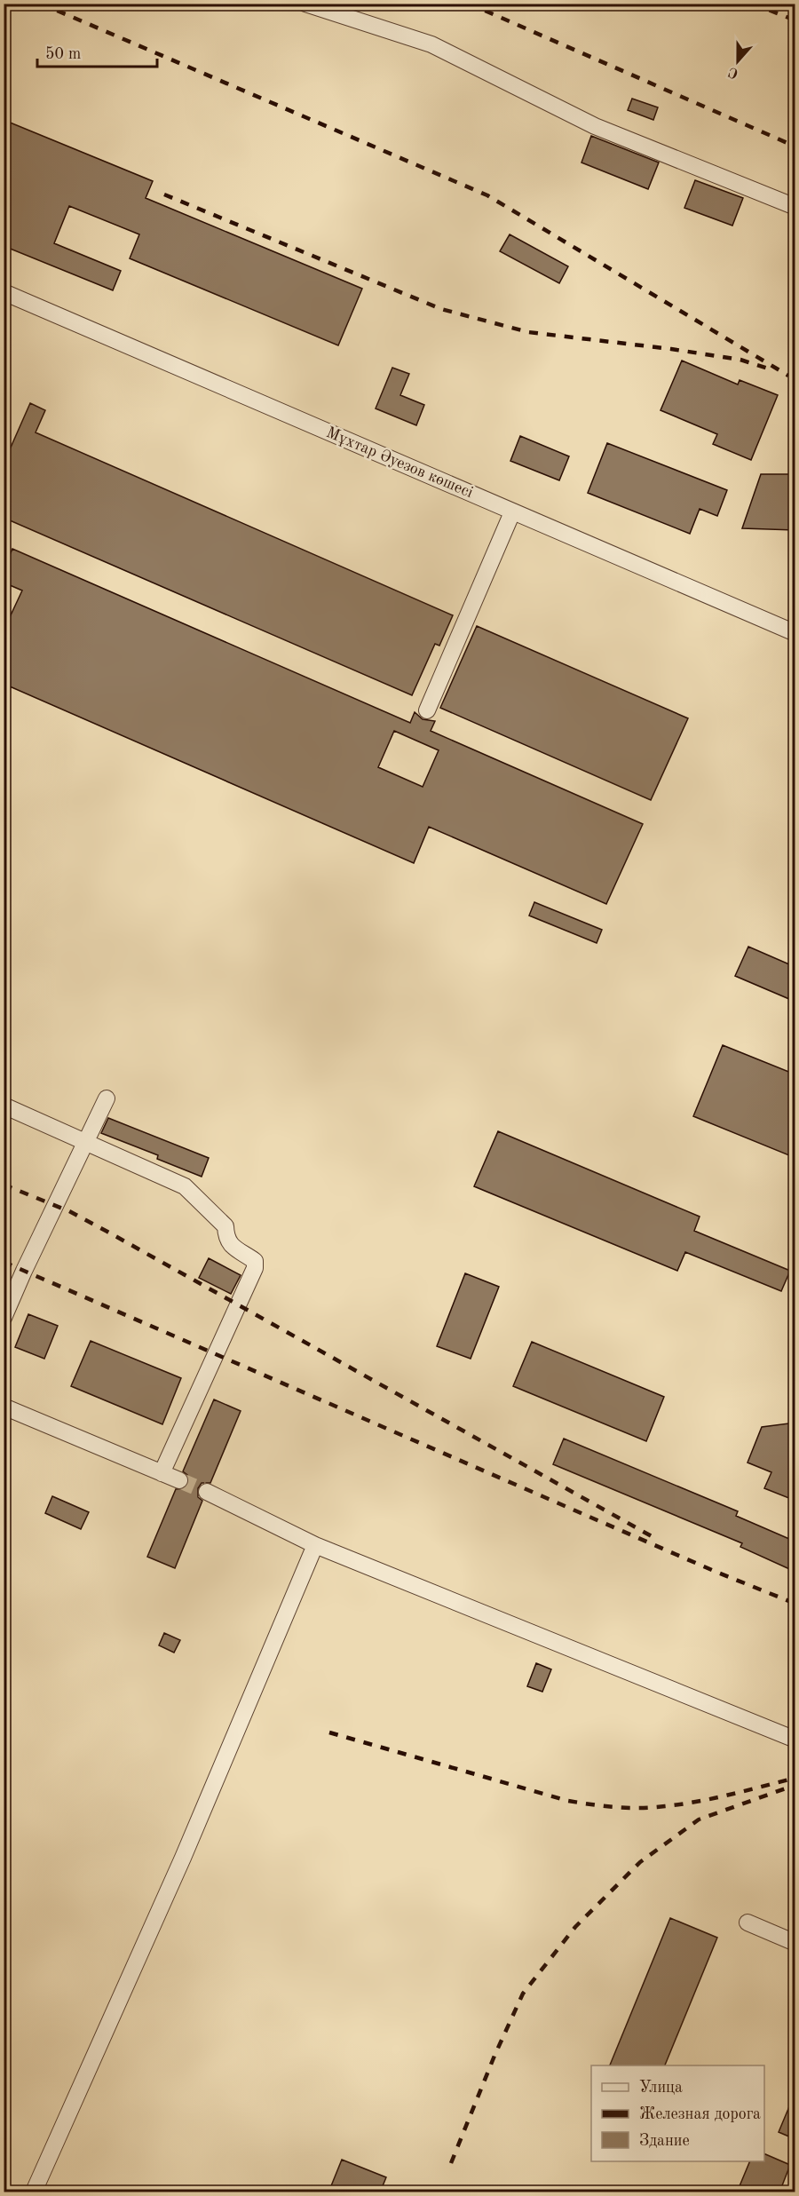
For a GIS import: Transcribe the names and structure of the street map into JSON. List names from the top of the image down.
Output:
{
  "streets": {
    "street": ["Мұхтар Әуезов көшесі"]
  },
  "legend": ["Улица", "Железная дорога", "Здание"],
  "scale_bar": "50 m",
  "north": "bottom"
}
